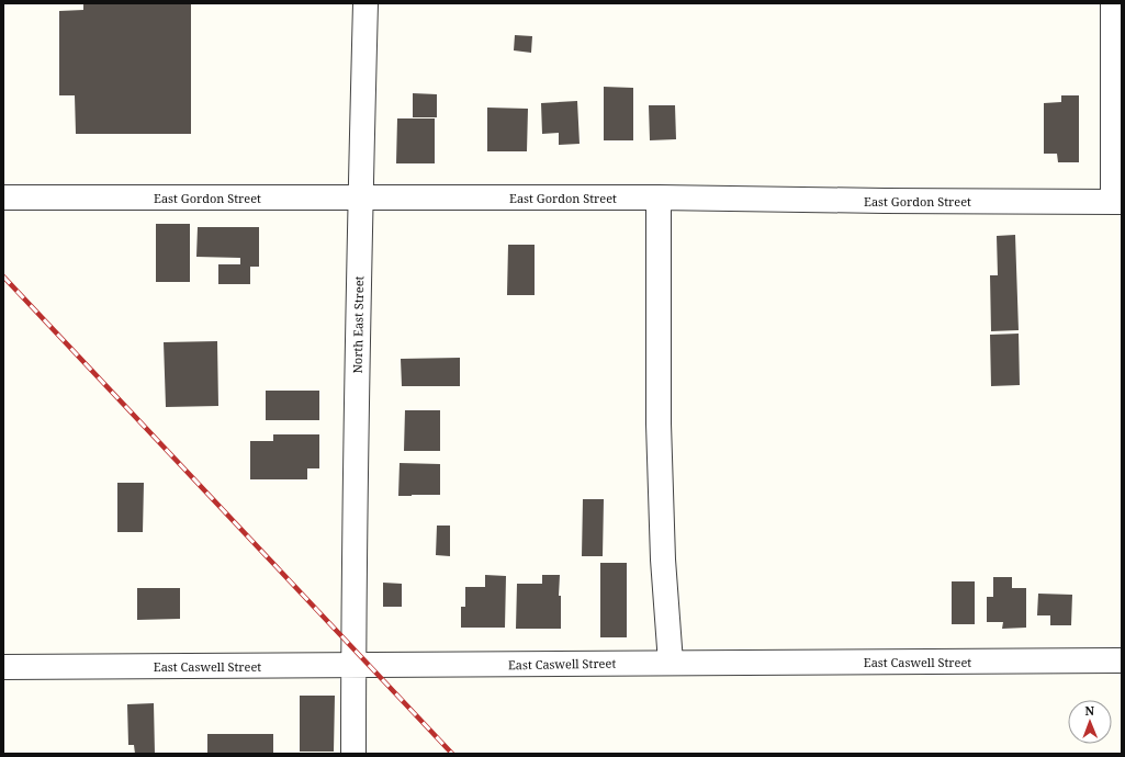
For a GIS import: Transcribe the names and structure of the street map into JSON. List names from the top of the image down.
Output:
{
  "streets": {
    "street": ["East Gordon Street", "North East Street", "East Caswell Street"]
  },
  "crossings": [
    ["East Gordon Street", "North East Street"],
    ["North East Street", "East Caswell Street"]
  ],
  "north": "top"
}
